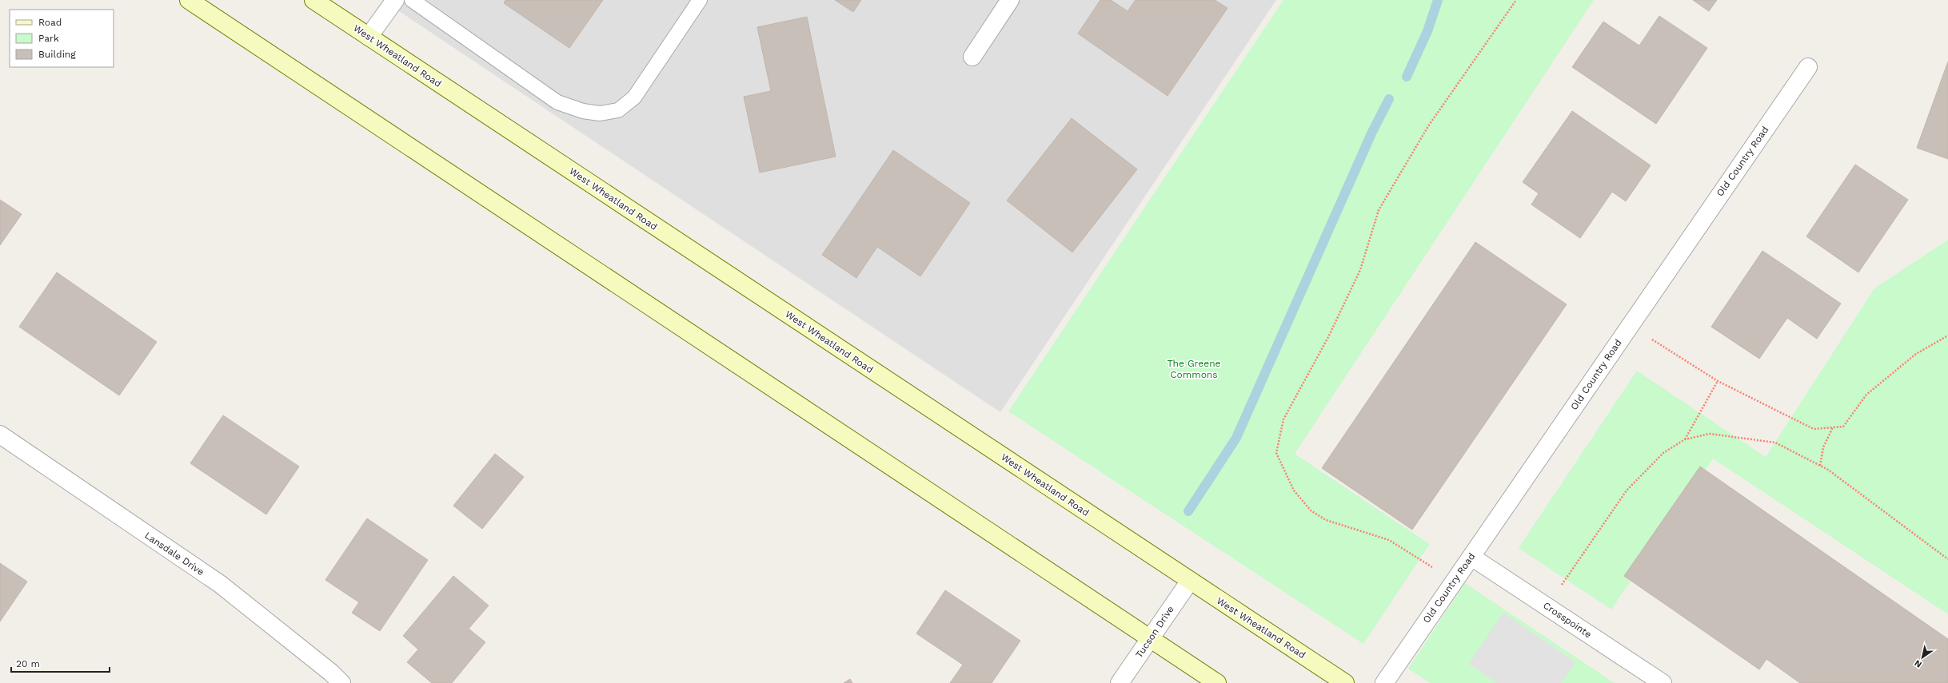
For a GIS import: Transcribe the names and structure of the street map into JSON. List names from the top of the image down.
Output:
{
  "streets": {
    "main road": ["West Wheatland Road"],
    "street": [
      "Old Country Road",
      "Lansdale Drive",
      "Crosspointe",
      "Tucson Drive"
    ]
  },
  "crossings": [
    ["West Wheatland Road", "Tucson Drive"],
    ["Old Country Road", "Crosspointe"]
  ],
  "parks": ["The Greene Commons"],
  "legend": ["Road", "Park", "Building"],
  "scale_bar": "20 m",
  "north": "bottom left"
}
